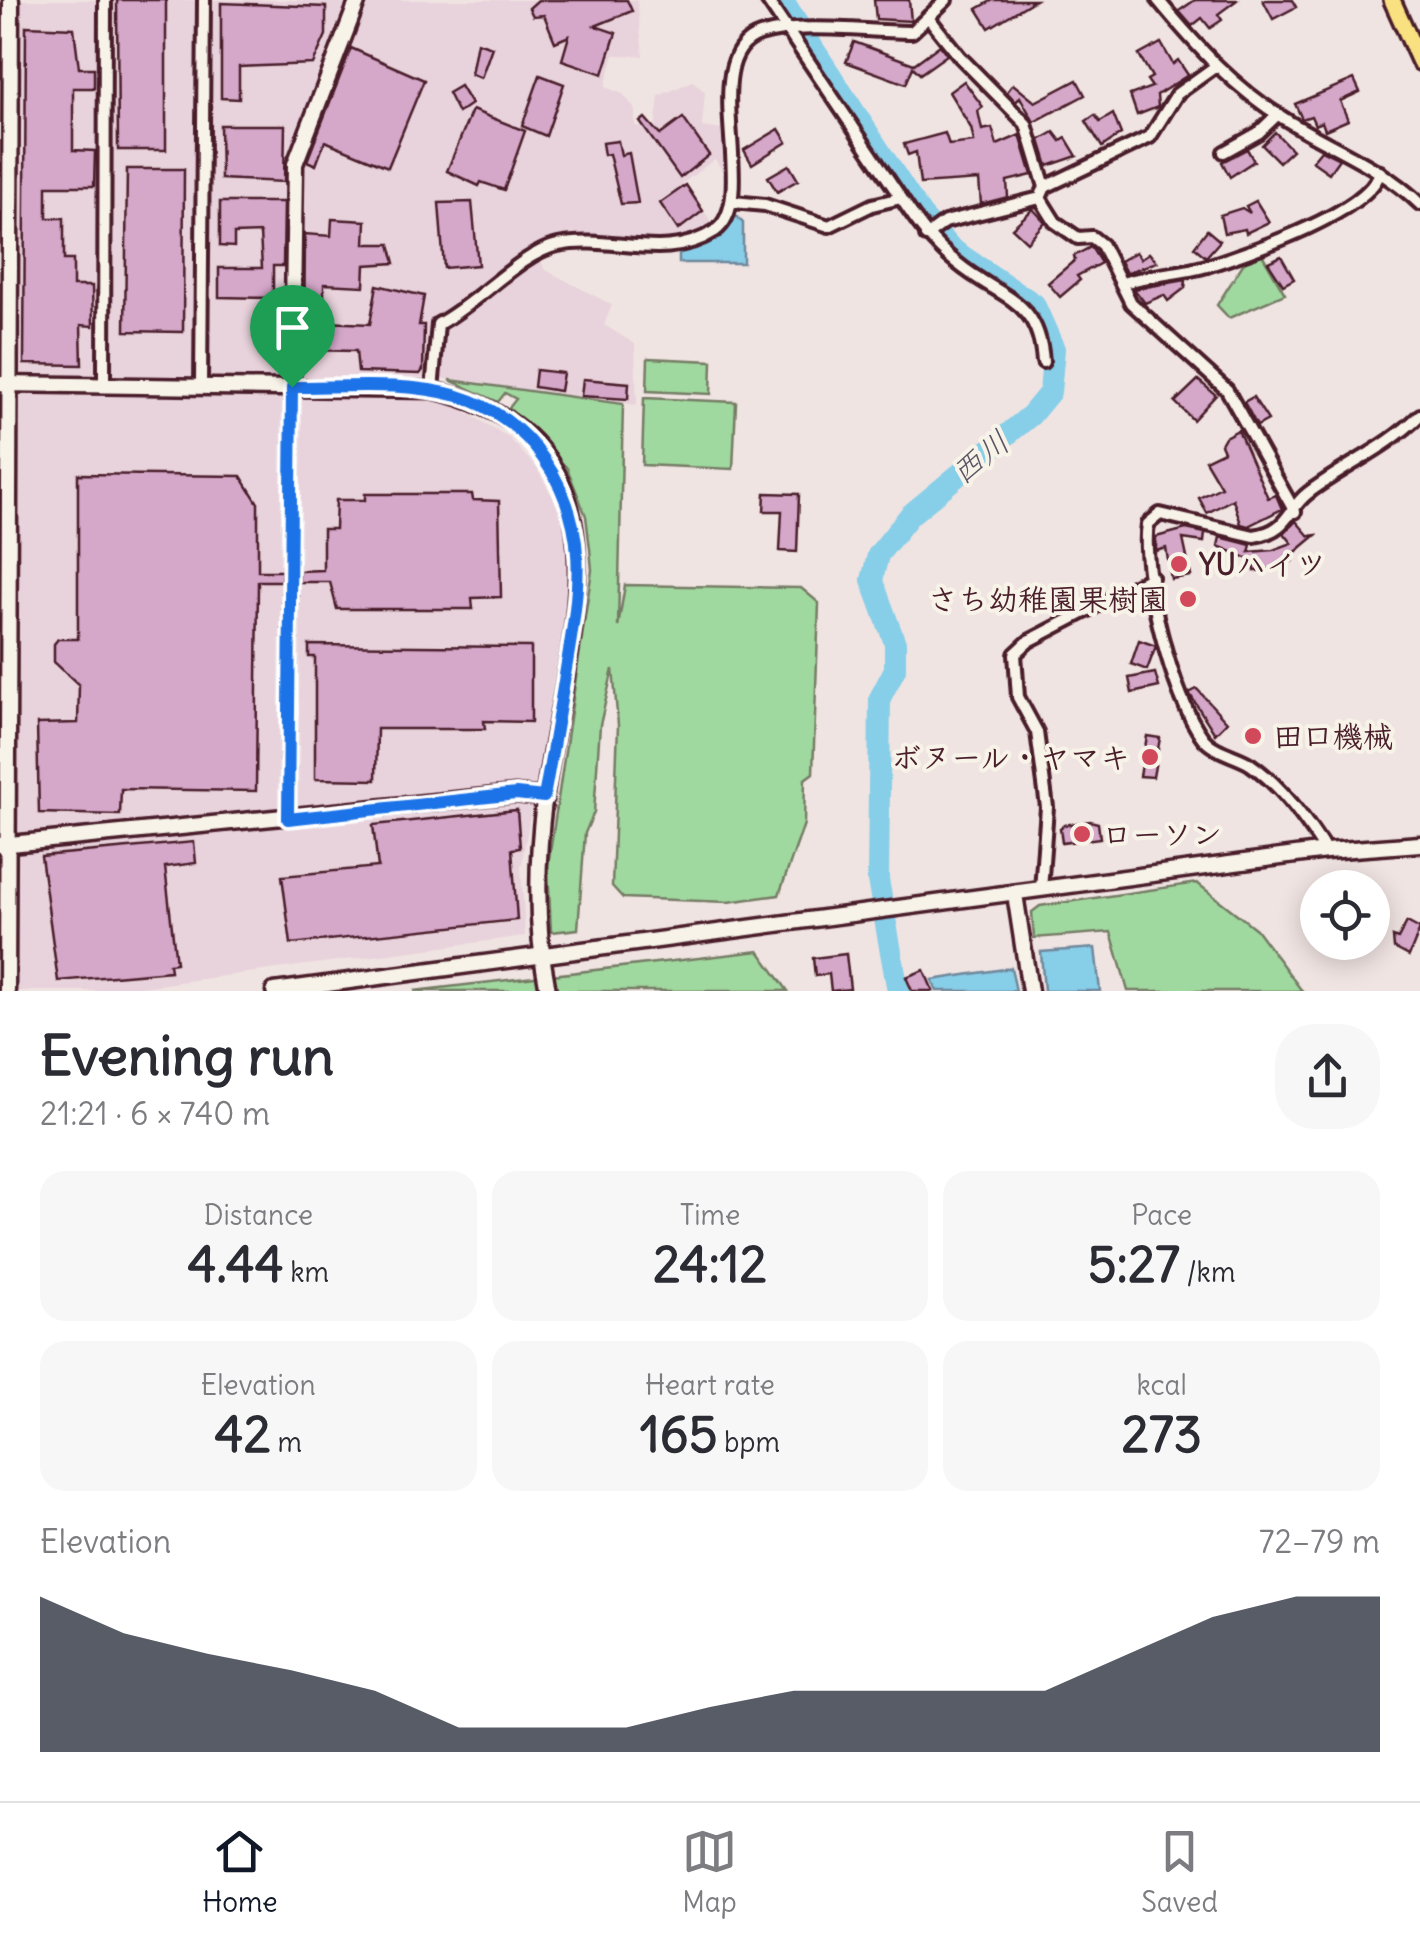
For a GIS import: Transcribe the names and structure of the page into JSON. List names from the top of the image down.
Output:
{
  "water": ["西川"],
  "places": [
    "YUハイツ",
    "さち幼稚園果樹園",
    "田口機械",
    "ボヌール・ヤマキ",
    "ローソン"
  ],
  "page": {
    "heading": ["Evening run", "21:21 · 6 × 740 m"],
    "stats": [
      ["Distance", "4.44 km"],
      ["Time", "24:12"],
      ["Pace", "5:27 /km"],
      ["Elevation", "42 m"],
      ["Heart rate", "165 bpm"],
      ["kcal", "273"]
    ],
    "chart": ["Elevation", "72–79 m"],
    "tabs": ["Home", "Map", "Saved"]
  }
}
